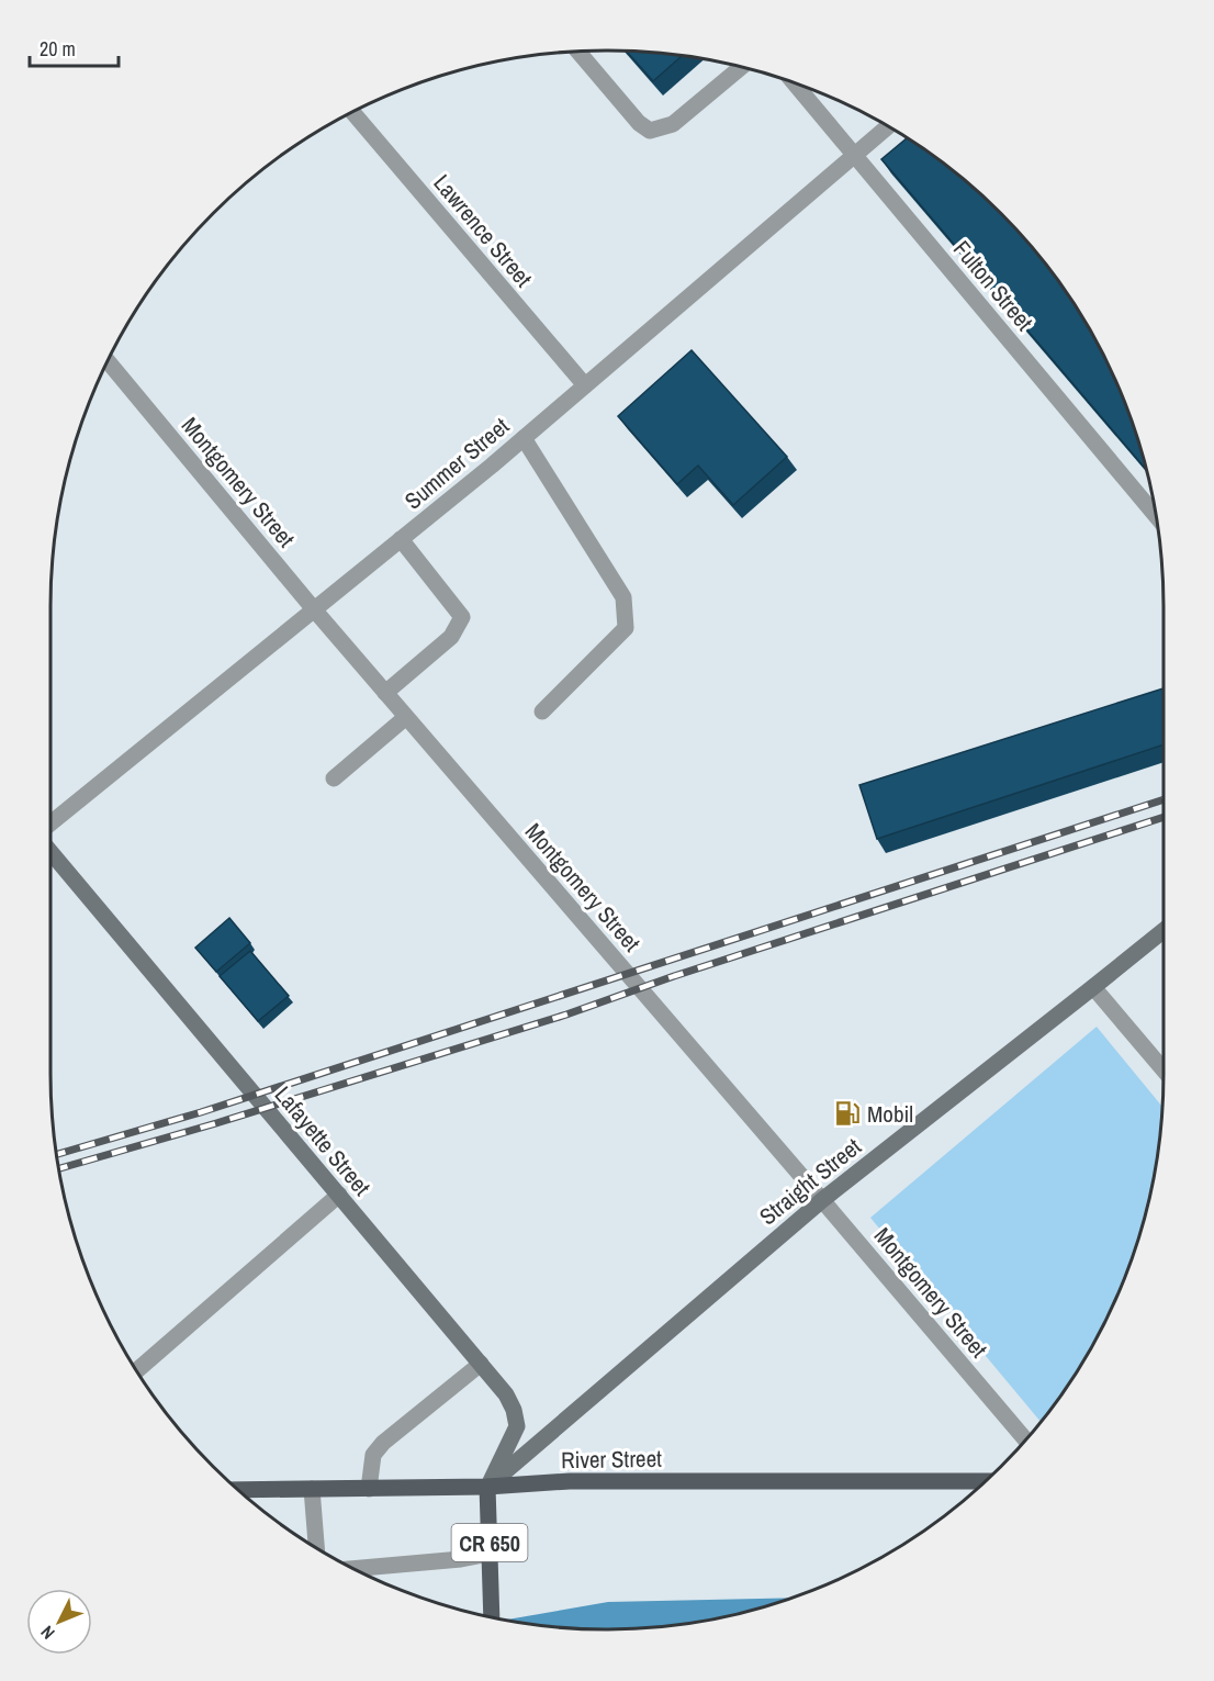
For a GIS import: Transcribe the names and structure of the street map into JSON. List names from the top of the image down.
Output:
{
  "streets": {
    "main road": [
      "Lafayette Street",
      "Straight Street",
      "River Street",
      "CR 650"
    ],
    "street": [
      "Lawrence Street",
      "Fulton Street",
      "Summer Street",
      "Montgomery Street"
    ]
  },
  "crossings": [
    ["Lawrence Street", "Summer Street"],
    ["Fulton Street", "Summer Street"],
    ["Summer Street", "Montgomery Street"],
    ["Montgomery Street", "Straight Street"],
    ["Lafayette Street", "Straight Street"],
    ["Lafayette Street", "River Street"],
    ["Lafayette Street", "CR 650"],
    ["Straight Street", "River Street"],
    ["Straight Street", "CR 650"],
    ["River Street", "CR 650"]
  ],
  "places": {
    "fuel station": ["Mobil"]
  },
  "scale_bar": "20 m",
  "north": "bottom left"
}
